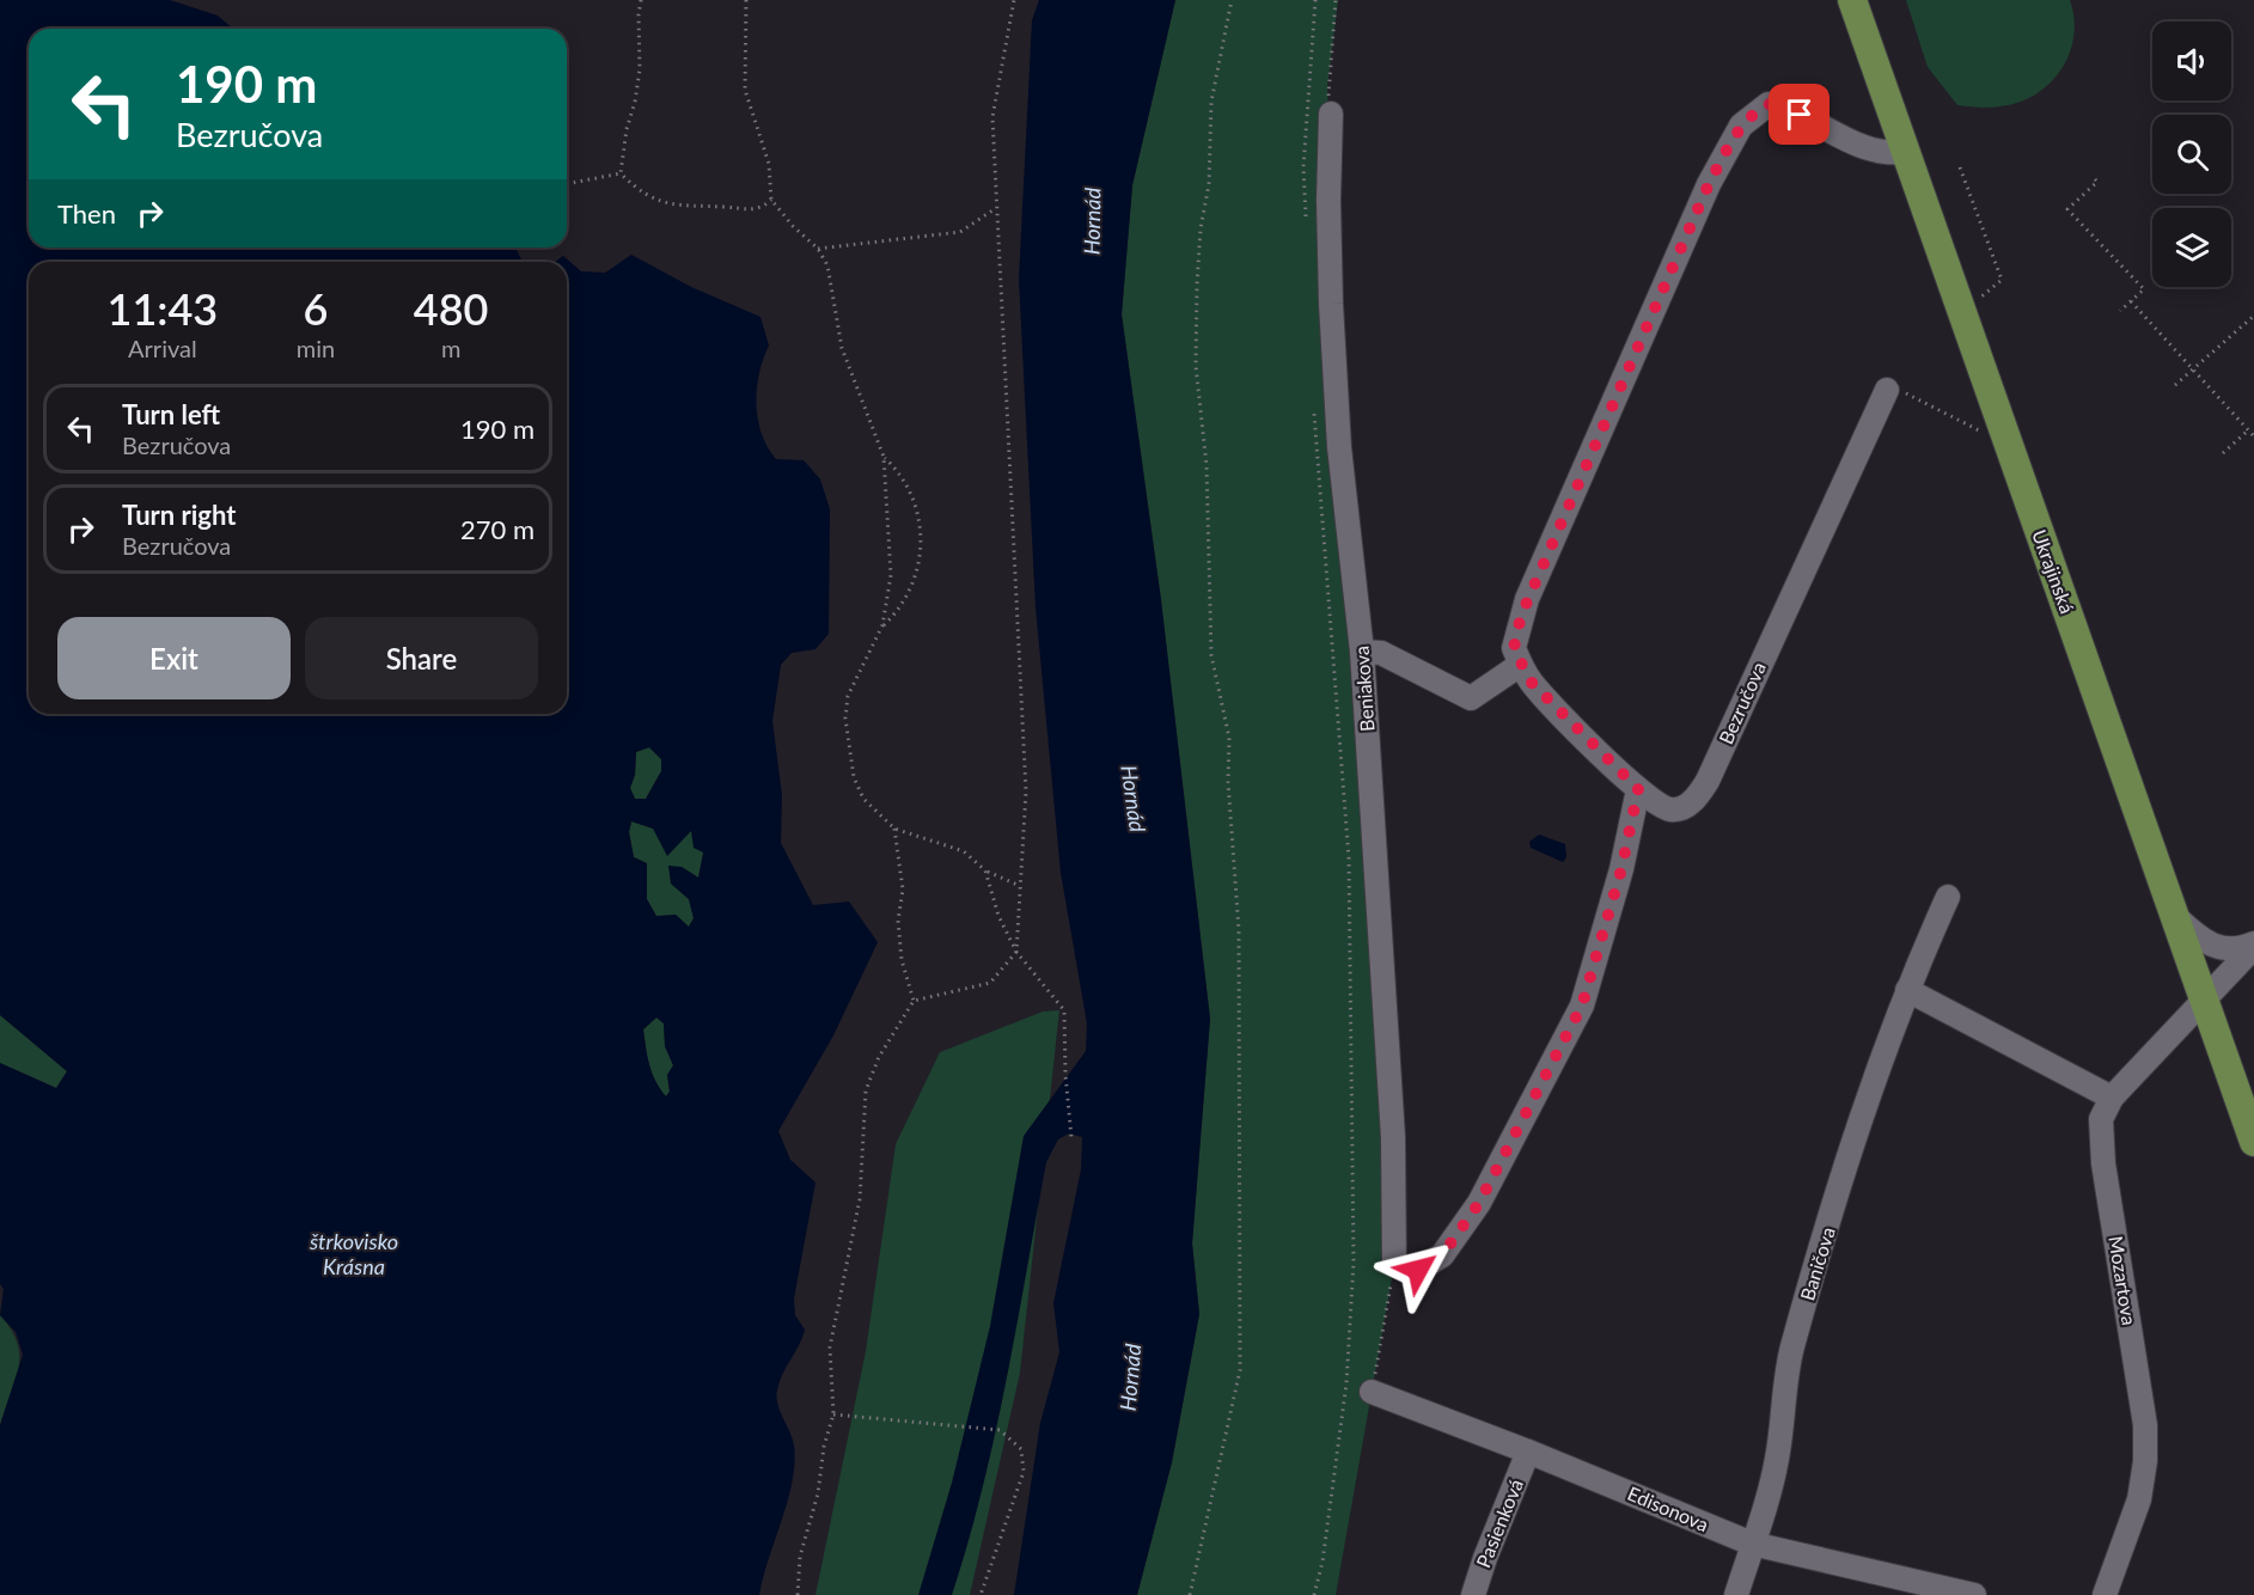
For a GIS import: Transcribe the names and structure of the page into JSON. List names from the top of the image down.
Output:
{
  "streets": {
    "main road": ["Ukrajinská"],
    "street": [
      "Beniakova",
      "Bezručova",
      "Baničova",
      "Mozartova",
      "Edisonova",
      "Pasienková"
    ]
  },
  "crossings": [
    ["Ukrajinská", "Mozartova"],
    ["Baničova", "Edisonova"],
    ["Edisonova", "Pasienková"]
  ],
  "water": ["Hornád", "štrkovisko Krásna"],
  "page": {
    "turn": ["190 m", "Bezručova"],
    "then": "Then",
    "eta": [
      "11:43",
      "Arrival",
      "6",
      "min",
      "480",
      "m"
    ],
    "list": [
      {
        "name": "Turn left",
        "note": "Bezručova",
        "value": "190 m"
      },
      {
        "name": "Turn right",
        "note": "Bezručova",
        "value": "270 m"
      }
    ],
    "buttons": ["Exit", "Share"]
  }
}
